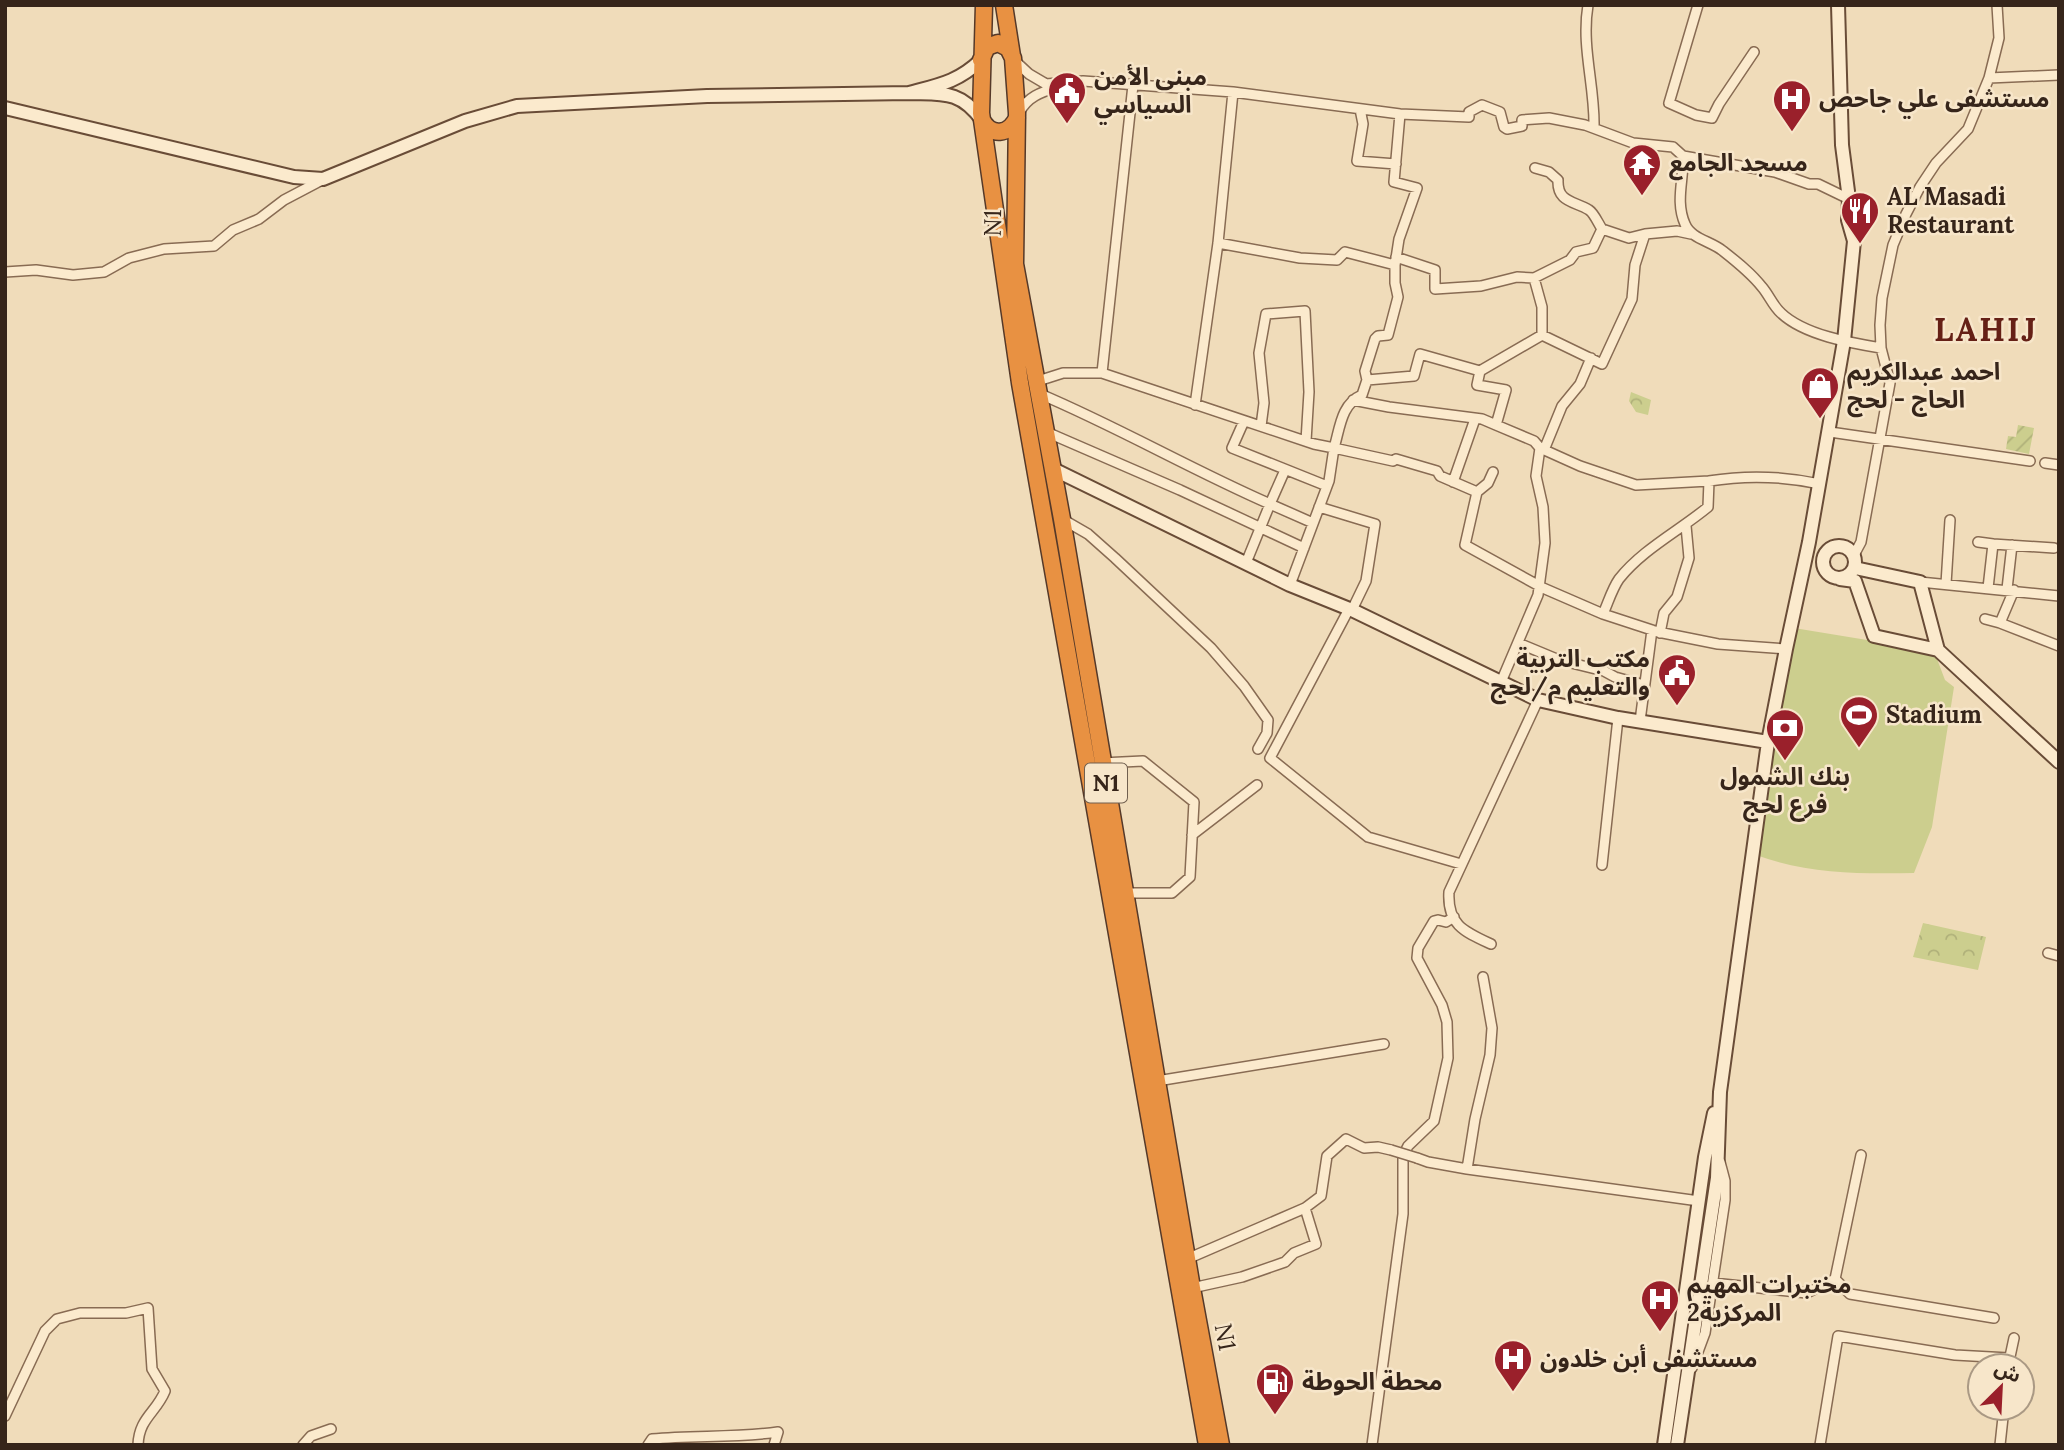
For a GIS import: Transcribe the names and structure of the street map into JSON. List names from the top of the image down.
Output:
{
  "streets": {
    "highway": ["N1"]
  },
  "districts": ["LAHIJ"],
  "places": {
    "public building": ["مبنى الأمن السياسي", "مكتب التربية والتعليم م/لحج"],
    "hospital": ["مستشفى علي جاحص", "مختبرات المهيم المركزية2", "مستشفى أبن خلدون"],
    "temple": ["مسجد الجامع"],
    "restaurant": ["AL Masadi Restaurant"],
    "shop": ["احمد عبدالكريم الحاج - لحج"],
    "sports": ["Stadium"],
    "bank": ["بنك الشمول فرع لحج"],
    "fuel station": ["محطة الحوطة"]
  },
  "north": "top right"
}
